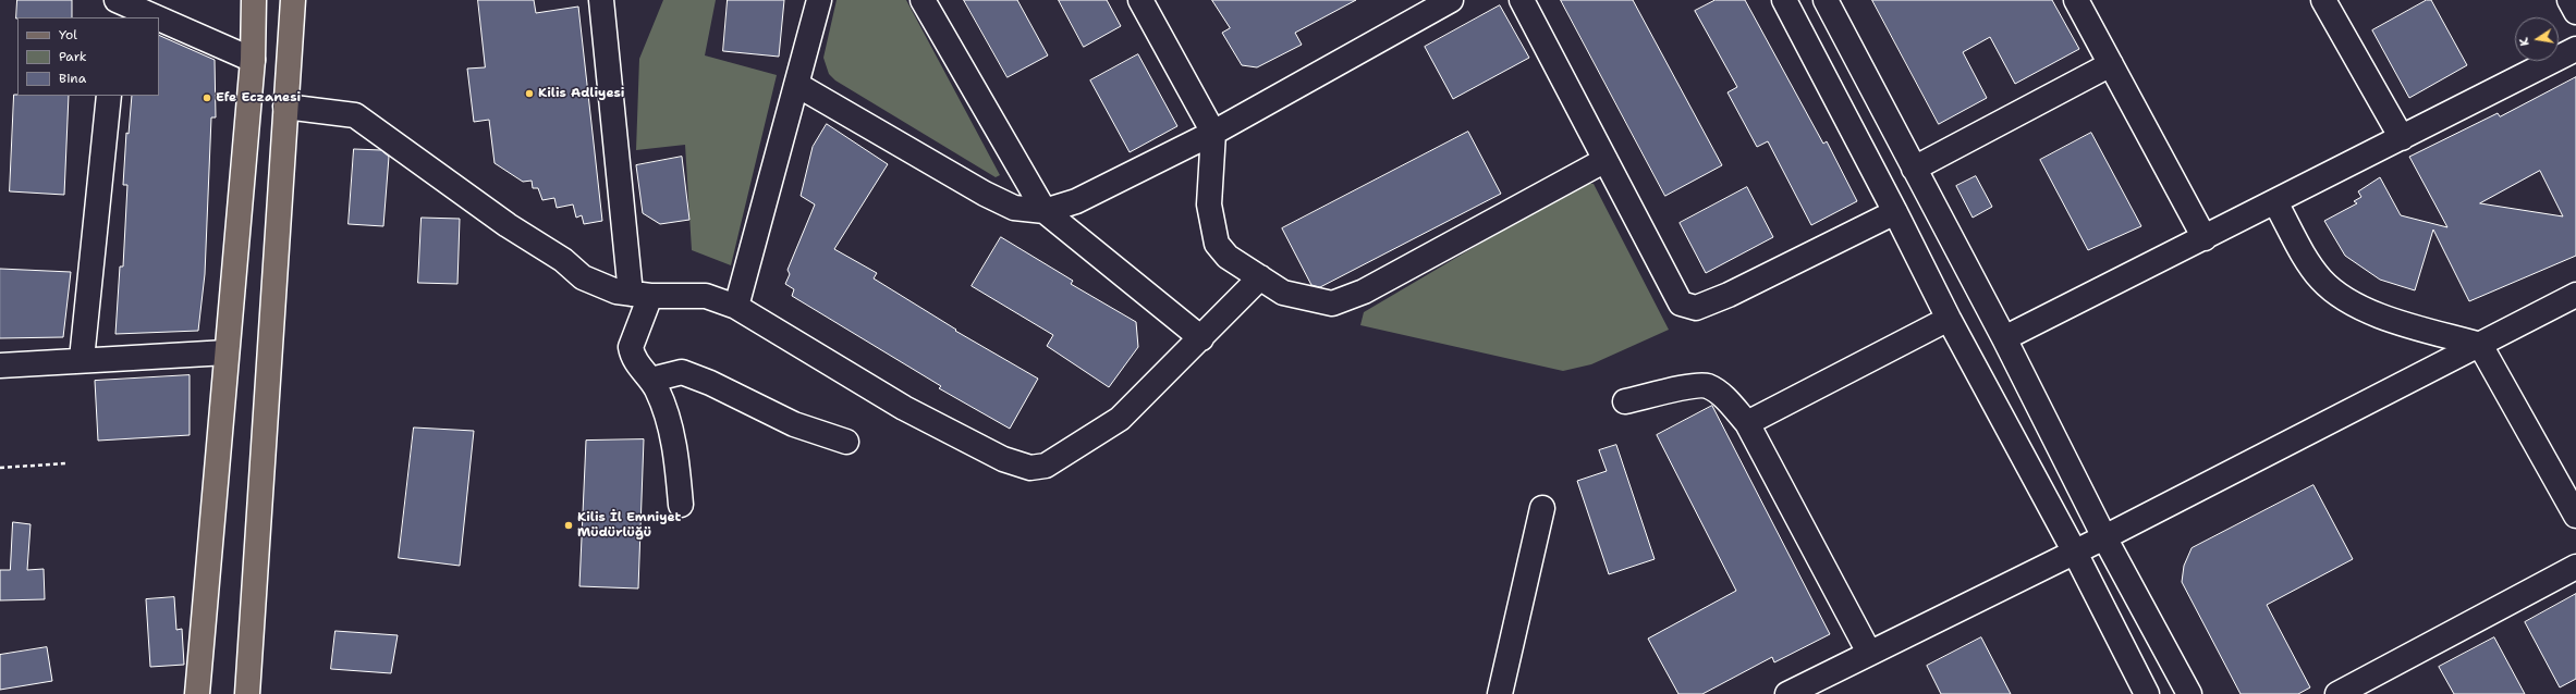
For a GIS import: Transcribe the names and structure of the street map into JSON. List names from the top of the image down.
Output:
{
  "places": ["Kilis Adliyesi", "Efe Eczanesi", "Kilis İl Emniyet Müdürlüğü"],
  "legend": ["Yol", "Park", "Bina"],
  "north": "left"
}
